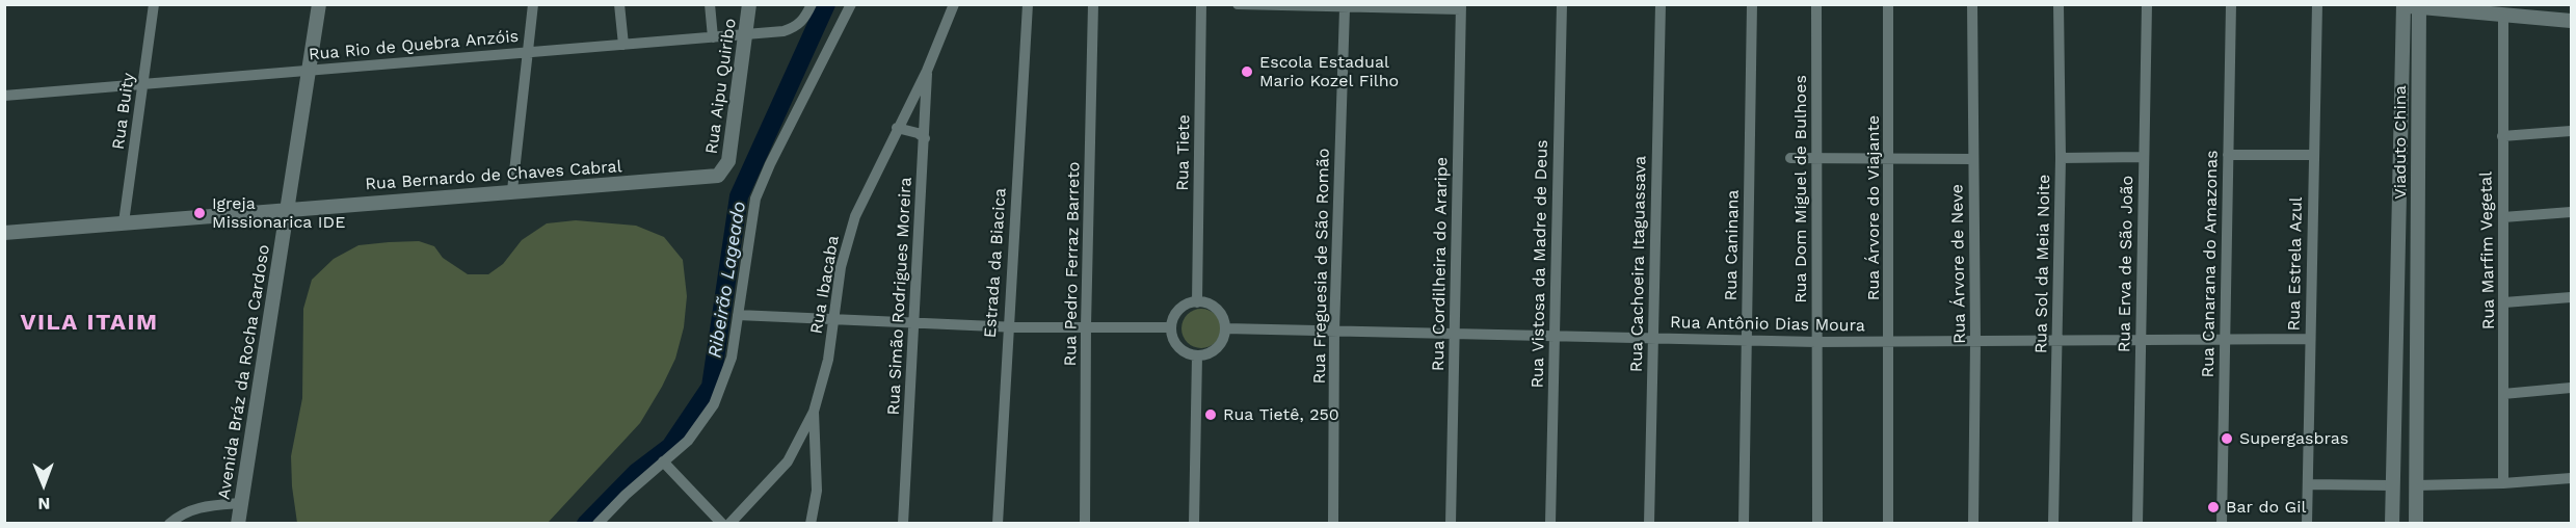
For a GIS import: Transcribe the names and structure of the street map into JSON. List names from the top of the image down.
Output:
{
  "streets": {
    "street": [
      "Rua Rio de Quebra Anzóis",
      "Rua Aipu Quiribo",
      "Rua Buity",
      "Viaduto China",
      "Rua Tiete",
      "Rua Bernardo de Chaves Cabral",
      "Rua Dom Miguel de Bulhoes",
      "Rua Árvore do Viajante",
      "Rua Caninana",
      "Rua Marfim Vegetal",
      "Estrada da Biacica",
      "Rua Pedro Ferraz Barreto",
      "Rua Cordilheira do Araripe",
      "Rua Vistosa da Madre de Deus",
      "Rua Cachoeira Itaguassava",
      "Rua Árvore de Neve",
      "Rua Sol da Meia Noite",
      "Rua Erva de São João",
      "Rua Canarana do Amazonas",
      "Rua Estrela Azul",
      "Rua Freguesia de São Romão",
      "Rua Ibacaba",
      "Rua Simão Rodrigues Moreira",
      "Rua Antônio Dias Moura",
      "Avenida Bráz da Rocha Cardoso"
    ]
  },
  "crossings": [
    ["Rua Rio de Quebra Anzóis", "Rua Aipu Quiribo"],
    ["Rua Rio de Quebra Anzóis", "Rua Buity"],
    ["Rua Rio de Quebra Anzóis", "Avenida Bráz da Rocha Cardoso"],
    ["Rua Aipu Quiribo", "Rua Bernardo de Chaves Cabral"],
    ["Rua Buity", "Rua Bernardo de Chaves Cabral"],
    ["Rua Tiete", "Rua Antônio Dias Moura"],
    ["Rua Bernardo de Chaves Cabral", "Avenida Bráz da Rocha Cardoso"],
    ["Rua Dom Miguel de Bulhoes", "Rua Antônio Dias Moura"],
    ["Rua Árvore do Viajante", "Rua Antônio Dias Moura"],
    ["Rua Caninana", "Rua Antônio Dias Moura"],
    ["Rua Cordilheira do Araripe", "Rua Antônio Dias Moura"],
    ["Rua Vistosa da Madre de Deus", "Rua Antônio Dias Moura"],
    ["Rua Cachoeira Itaguassava", "Rua Antônio Dias Moura"],
    ["Rua Árvore de Neve", "Rua Antônio Dias Moura"],
    ["Rua Sol da Meia Noite", "Rua Antônio Dias Moura"],
    ["Rua Erva de São João", "Rua Antônio Dias Moura"],
    ["Rua Canarana do Amazonas", "Rua Antônio Dias Moura"],
    ["Rua Estrela Azul", "Rua Antônio Dias Moura"],
    ["Rua Freguesia de São Romão", "Rua Antônio Dias Moura"],
    ["Rua Ibacaba", "Rua Simão Rodrigues Moreira"]
  ],
  "districts": ["VILA ITAIM"],
  "water": ["Ribeirão Lageado"],
  "places": [
    "Escola Estadual Mario Kozel Filho",
    "Igreja Missionarica IDE",
    "Rua Tietê, 250",
    "Supergasbras",
    "Bar do Gil"
  ],
  "north": "bottom"
}
